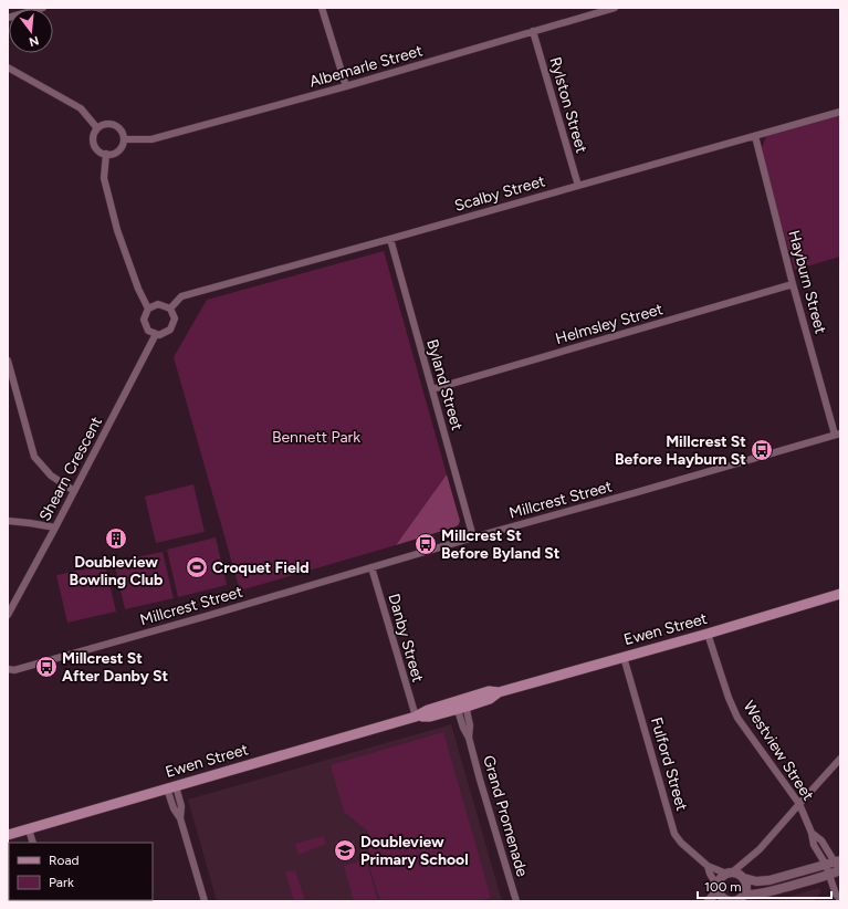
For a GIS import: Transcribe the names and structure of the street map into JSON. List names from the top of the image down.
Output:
{
  "streets": {
    "main road": ["Ewen Street"],
    "street": [
      "Albemarle Street",
      "Rylston Street",
      "Scalby Street",
      "Hayburn Street",
      "Helmsley Street",
      "Byland Street",
      "Shearn Crescent",
      "Millcrest Street",
      "Danby Street",
      "Westview Street",
      "Fulford Street",
      "Grand Promenade"
    ]
  },
  "crossings": [
    ["Albemarle Street", "Rylston Street"],
    ["Rylston Street", "Scalby Street"],
    ["Scalby Street", "Hayburn Street"],
    ["Scalby Street", "Byland Street"],
    ["Scalby Street", "Shearn Crescent"],
    ["Hayburn Street", "Helmsley Street"],
    ["Hayburn Street", "Millcrest Street"],
    ["Helmsley Street", "Byland Street"],
    ["Byland Street", "Millcrest Street"],
    ["Millcrest Street", "Danby Street"],
    ["Ewen Street", "Danby Street"],
    ["Ewen Street", "Westview Street"],
    ["Ewen Street", "Fulford Street"],
    ["Ewen Street", "Grand Promenade"]
  ],
  "parks": ["Bennett Park"],
  "places": {
    "bus stop": ["Millcrest St Before Hayburn St", "Millcrest St Before Byland St", "Millcrest St After Danby St"],
    "building": ["Doubleview Bowling Club"],
    "sports": ["Croquet Field"],
    "school or university": ["Doubleview Primary School"]
  },
  "legend": ["Road", "Park"],
  "scale_bar": "100 m",
  "north": "bottom"
}
